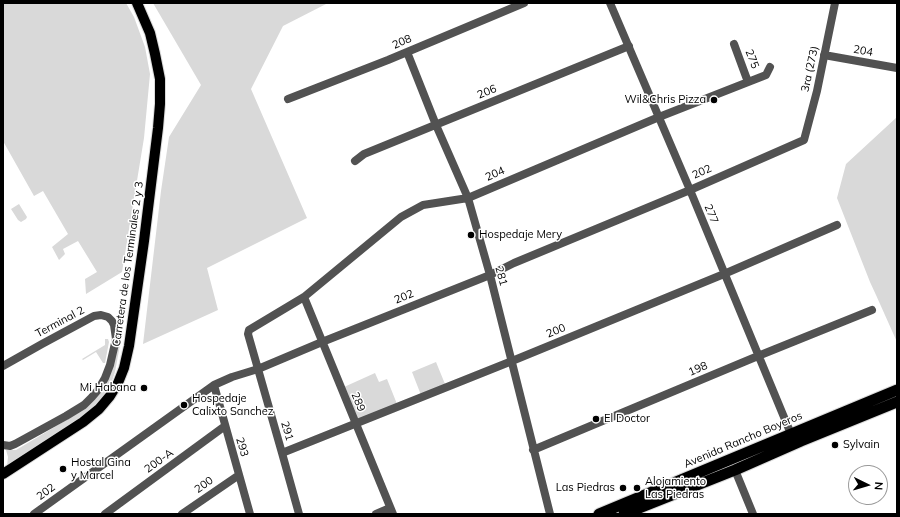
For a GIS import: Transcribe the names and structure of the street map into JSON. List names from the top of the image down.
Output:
{
  "streets": {
    "highway": ["Avenida Rancho Boyeros"],
    "main road": ["Carretera de los Terminales 2 y 3"],
    "street": [
      "208",
      "204",
      "275",
      "3ra (273)",
      "206",
      "202",
      "277",
      "281",
      "Terminal 2",
      "200",
      "198",
      "289",
      "291",
      "293",
      "200-A"
    ]
  },
  "crossings": [
    ["208", "281"],
    ["204", "275"],
    ["204", "3ra (273)"],
    ["204", "277"],
    ["204", "281"],
    ["204", "289"],
    ["204", "291"],
    ["3ra (273)", "202"],
    ["206", "277"],
    ["206", "281"],
    ["202", "277"],
    ["202", "281"],
    ["202", "289"],
    ["202", "291"],
    ["202", "293"],
    ["277", "200"],
    ["277", "198"],
    ["277", "Avenida Rancho Boyeros"],
    ["281", "200"],
    ["281", "198"],
    ["200", "289"],
    ["200", "291"],
    ["200", "293"],
    ["293", "200-A"]
  ],
  "places": [
    "Wil&Chris Pizza",
    "Hospedaje Mery",
    "Mi Habana",
    "Hospedaje Calixto Sanchez",
    "El Doctor",
    "Sylvain",
    "Hostal Gina y Marcel",
    "Las Piedras",
    "Alojamiento Las Piedras"
  ],
  "north": "right"
}
